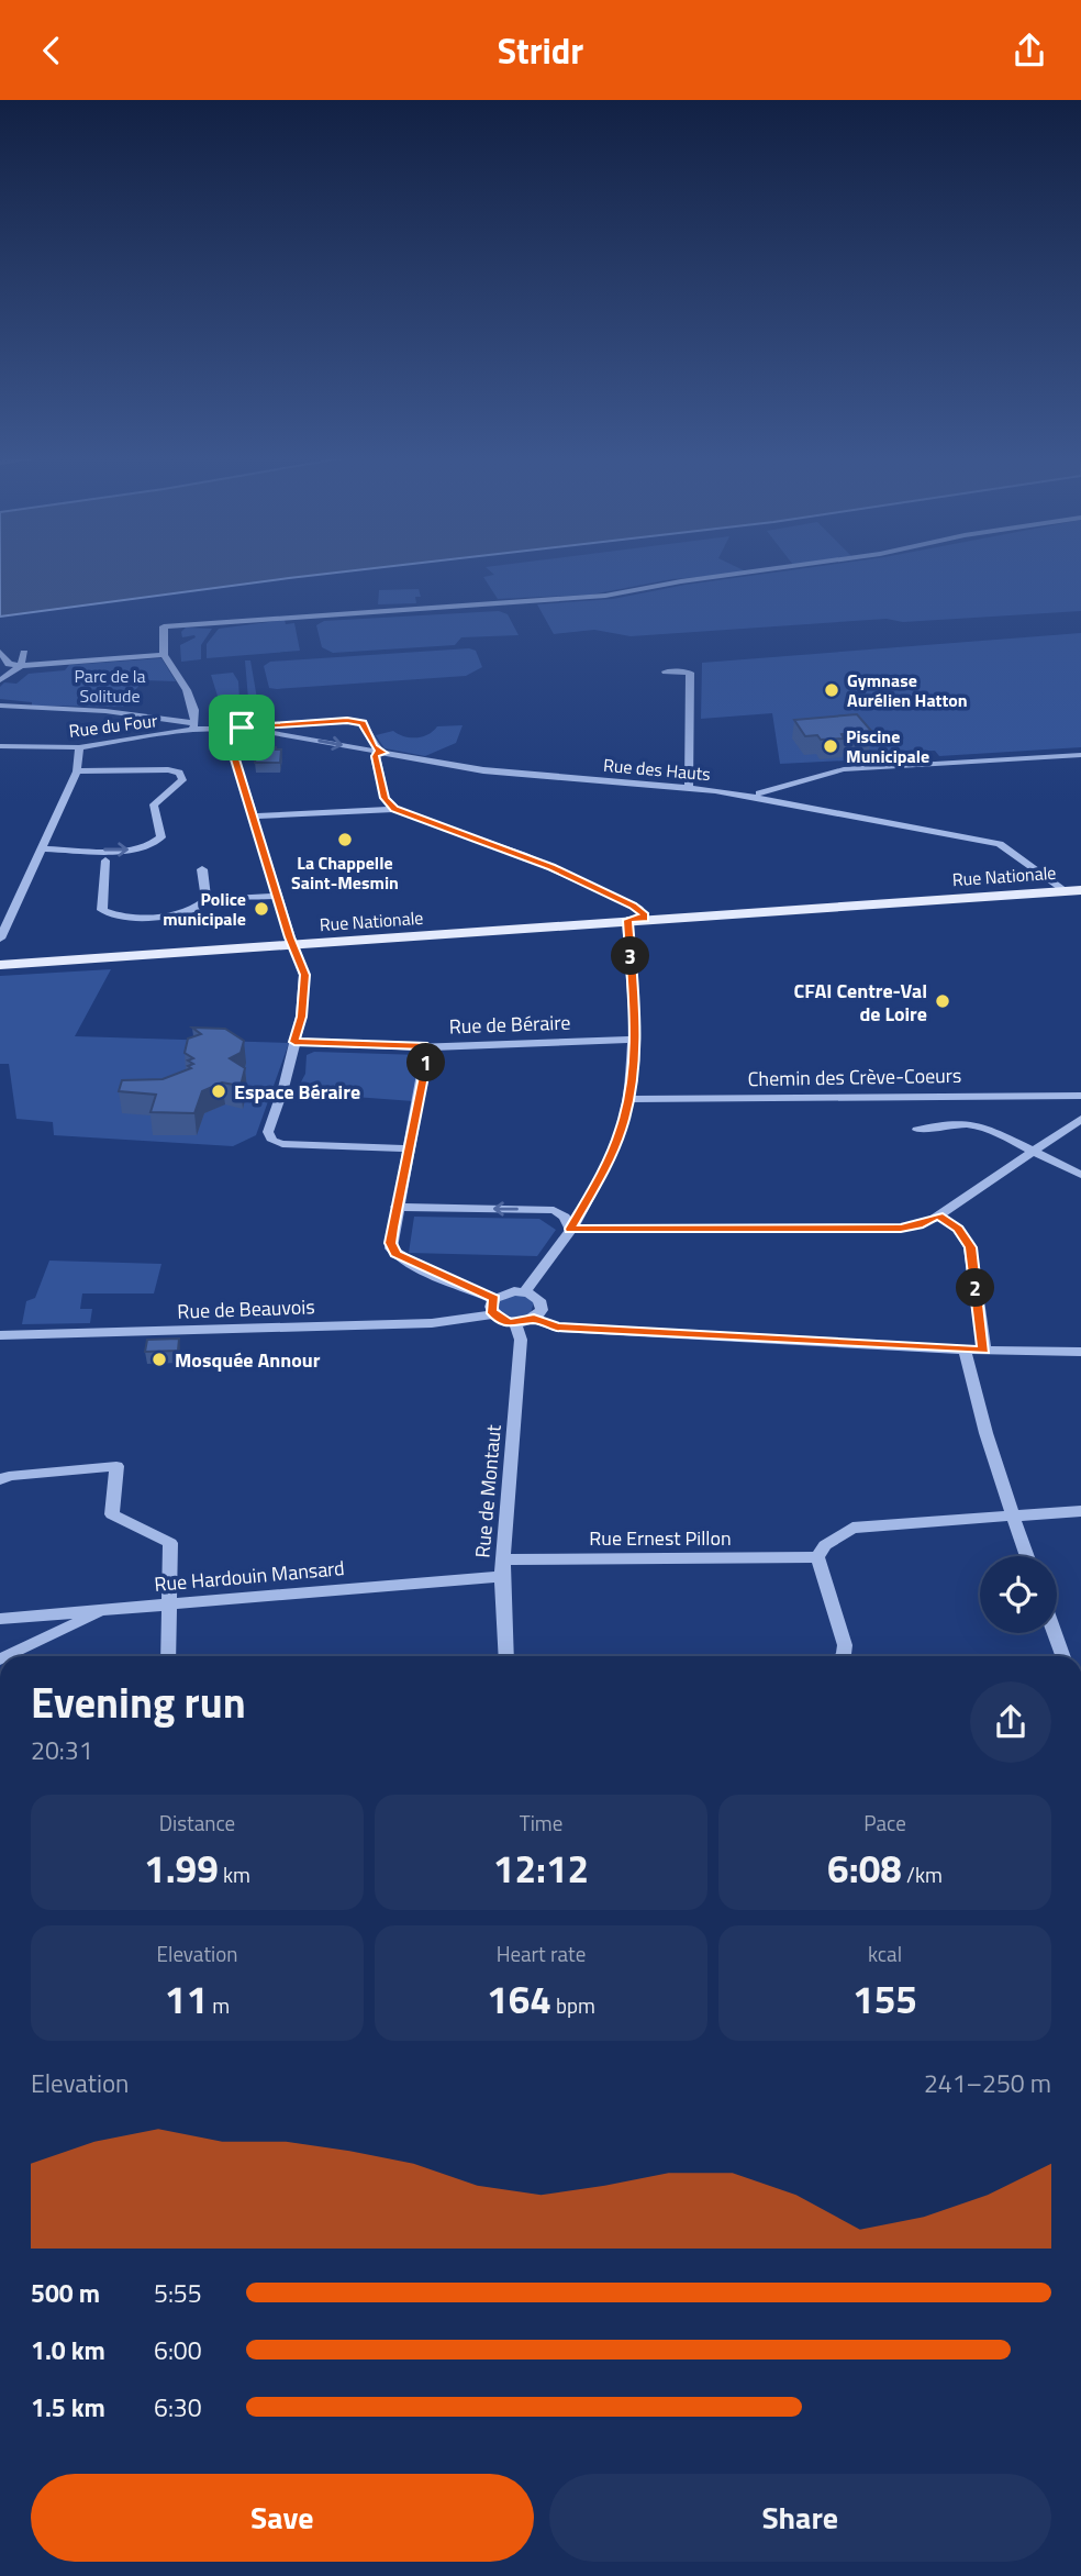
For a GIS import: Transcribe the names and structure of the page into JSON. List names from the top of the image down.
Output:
{
  "streets": {
    "main road": ["Rue Nationale"],
    "street": [
      "Rue du Four",
      "Rue des Hauts",
      "Rue de Béraire",
      "Chemin des Crève-Coeurs",
      "Rue de Beauvois",
      "Rue de Montaut",
      "Rue Ernest Pillon",
      "Rue Hardouin Mansard"
    ]
  },
  "crossings": [
    ["Rue du Four", "Rue des Hauts"],
    ["Rue des Hauts", "Rue Nationale"],
    ["Rue de Beauvois", "Rue de Montaut"],
    ["Rue de Montaut", "Rue Ernest Pillon"],
    ["Rue de Montaut", "Rue Hardouin Mansard"],
    ["Rue Ernest Pillon", "Rue Hardouin Mansard"]
  ],
  "parks": ["Parc de la Solitude"],
  "places": [
    "Gymnase Aurélien Hatton",
    "Piscine Municipale",
    "La Chappelle Saint-Mesmin",
    "Police municipale",
    "CFAI Centre-Val de Loire",
    "Espace Béraire",
    "Mosquée Annour"
  ],
  "page": {
    "header": "Stridr",
    "pins": ["3", "1", "2"],
    "heading": ["Evening run", "20:31"],
    "stats": [
      ["Distance", "1.99 km"],
      ["Time", "12:12"],
      ["Pace", "6:08 /km"],
      ["Elevation", "11 m"],
      ["Heart rate", "164 bpm"],
      ["kcal", "155"]
    ],
    "chart": ["Elevation", "241–250 m"],
    "list": [
      {
        "name": "500 m",
        "note": "5:55"
      },
      {
        "name": "1.0 km",
        "note": "6:00"
      },
      {
        "name": "1.5 km",
        "note": "6:30"
      }
    ],
    "buttons": ["Save", "Share"]
  }
}
